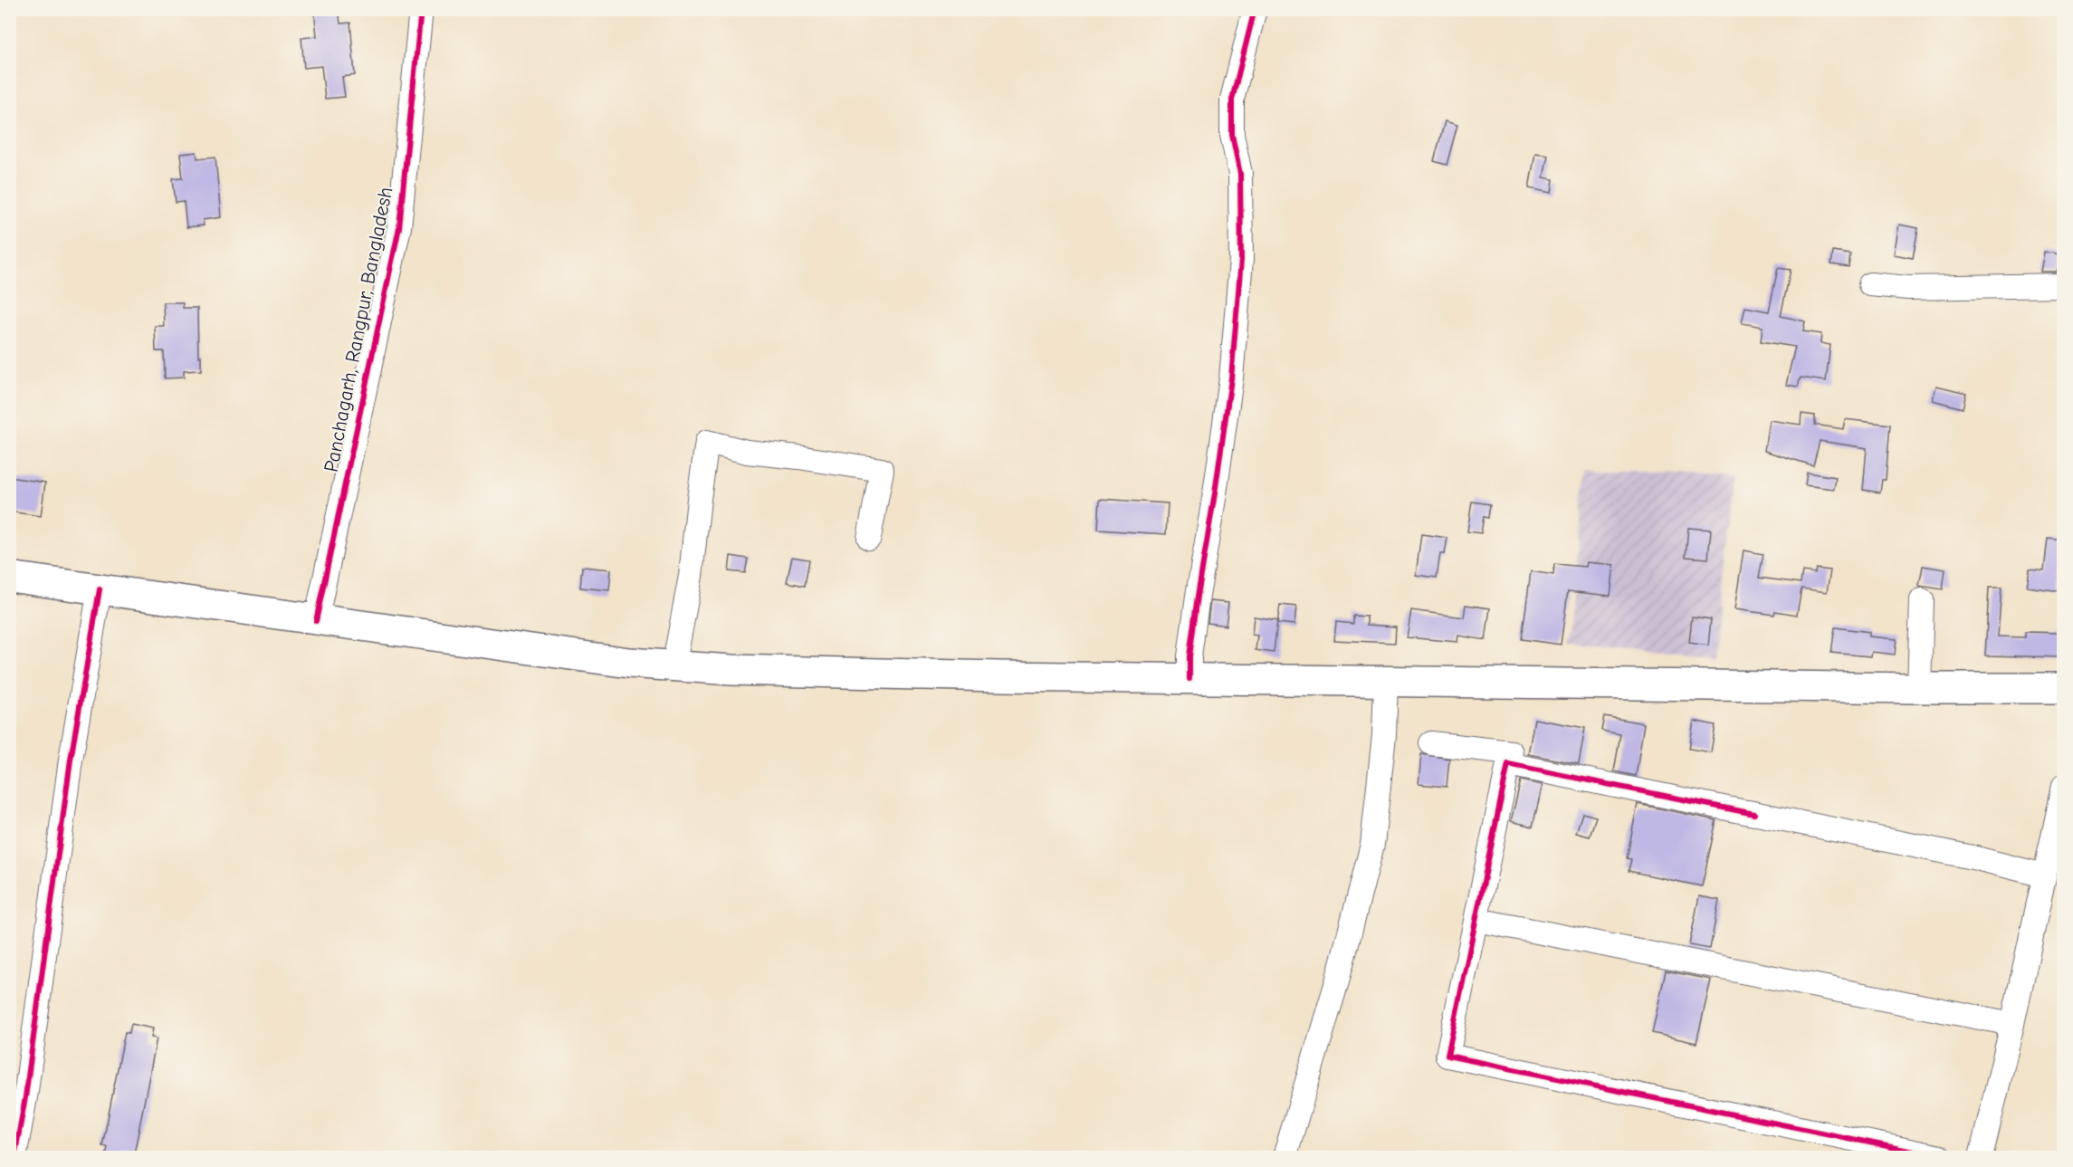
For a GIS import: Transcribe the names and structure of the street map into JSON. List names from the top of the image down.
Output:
{
  "streets": {
    "street": ["Panchagarh, Rangpur, Bangladesh"]
  }
}
